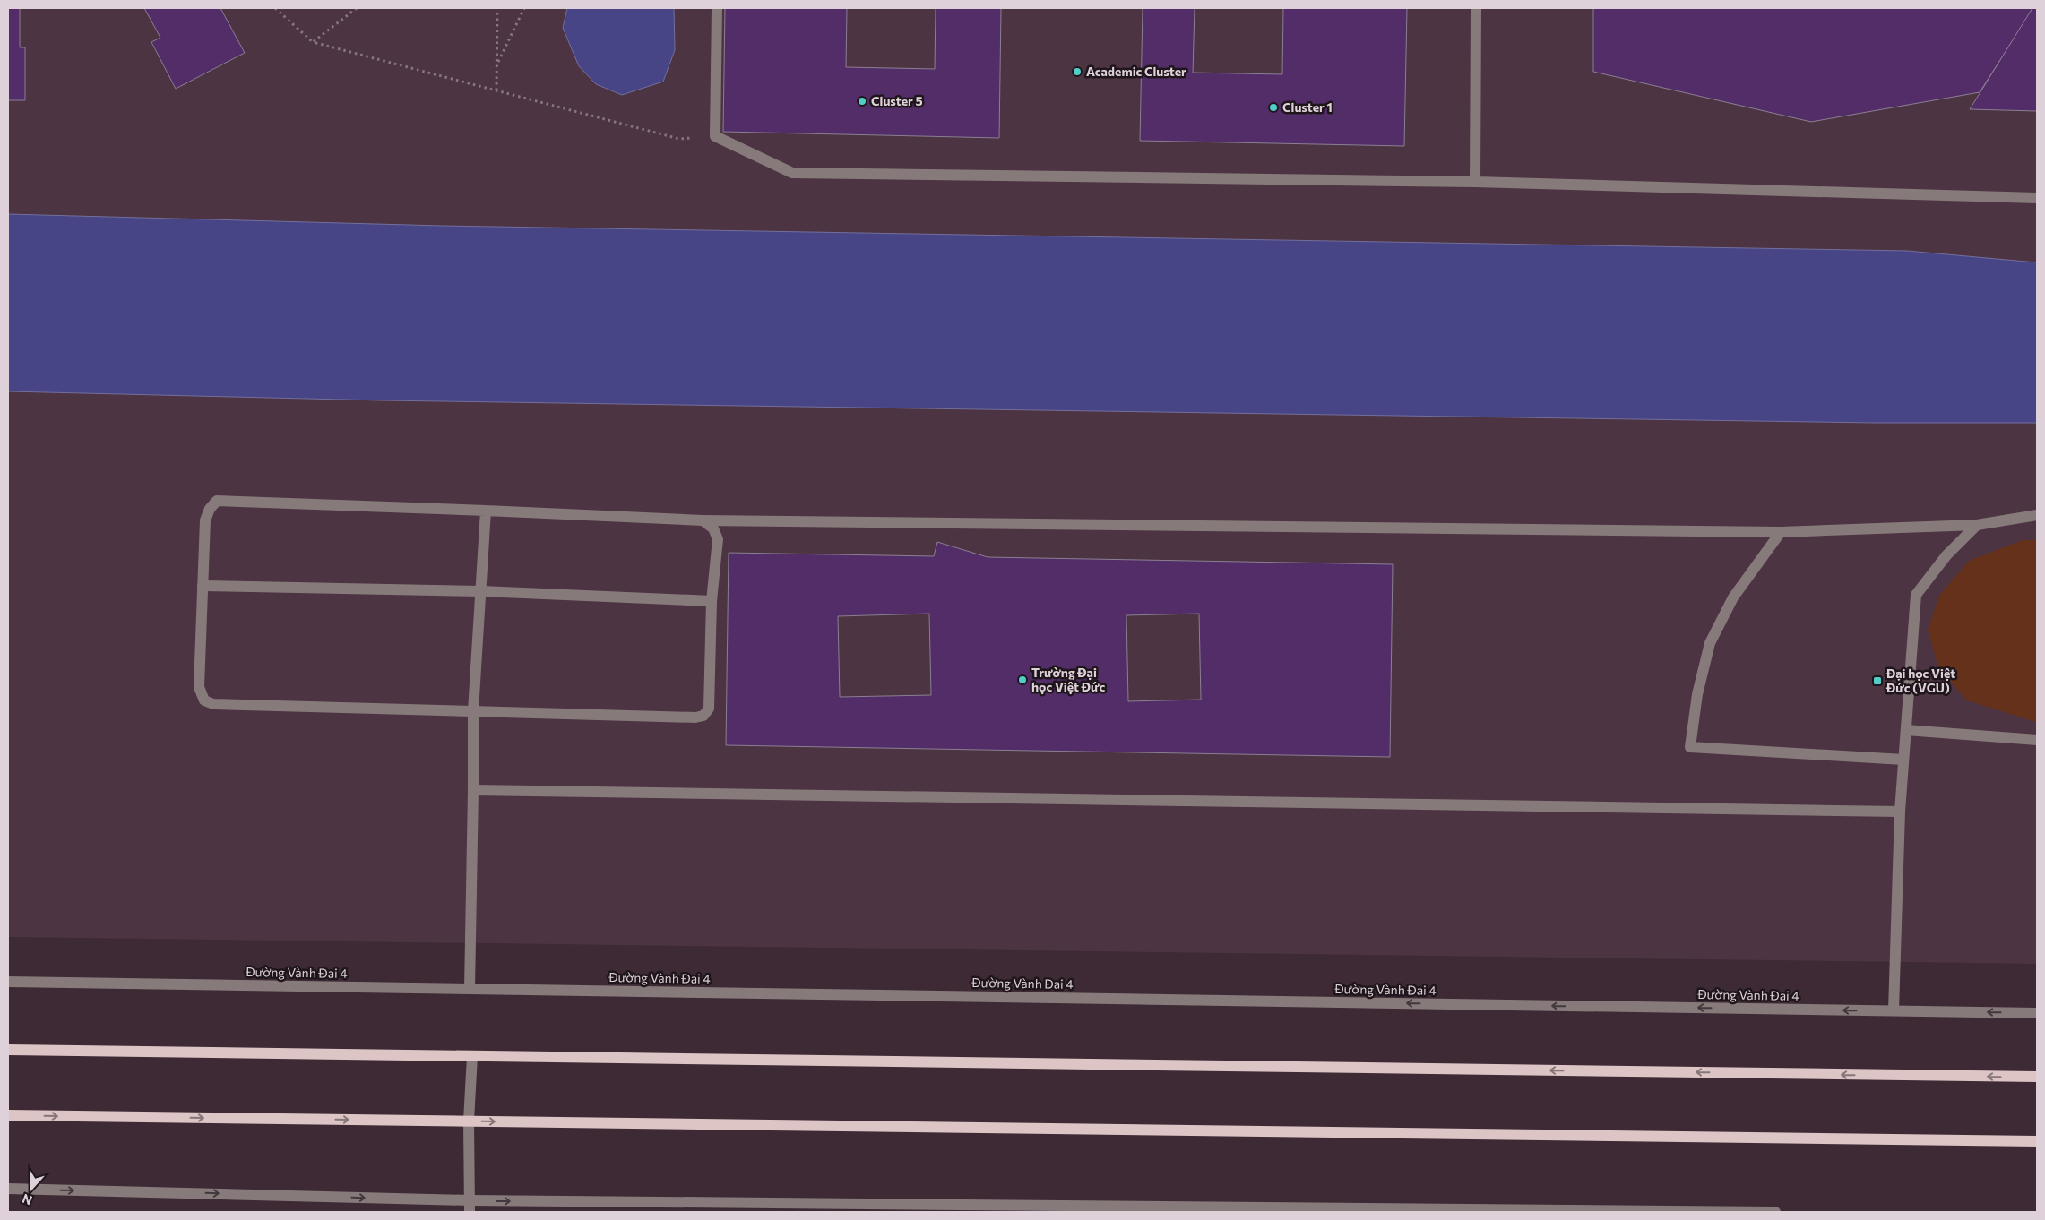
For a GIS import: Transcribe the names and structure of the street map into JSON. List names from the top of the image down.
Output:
{
  "streets": {
    "street": ["Đường Vành Đai 4"]
  },
  "one_way": ["Đường Vành Đai 4"],
  "places": {
    "other": [
      "Academic Cluster",
      "Cluster 5",
      "Cluster 1",
      "Trường Đại học Việt Đức"
    ],
    "transit": ["Đại học Việt Đức (VGU)"]
  },
  "north": "bottom"
}
